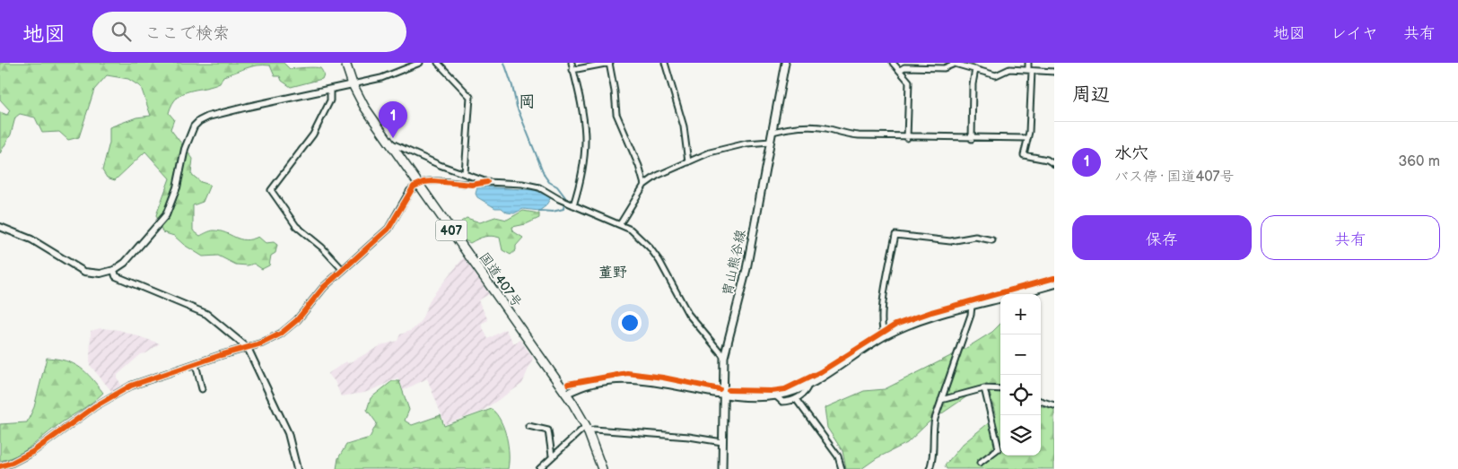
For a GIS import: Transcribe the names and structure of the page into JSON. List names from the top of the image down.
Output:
{
  "streets": {
    "highway": ["407", "国道407号"],
    "main road": ["胄山熊谷線"]
  },
  "districts": ["岡", "董野"],
  "page": {
    "header": "地図",
    "search": "ここで検索",
    "nav": ["地図", "レイヤ", "共有"],
    "heading": "周辺",
    "pins": "1",
    "list": [
      {
        "mark": "1",
        "name": "水穴",
        "note": "バス停 · 国道407号",
        "value": "360 m"
      }
    ],
    "buttons": ["保存", "共有"],
    "map_buttons": ["+", "−"]
  }
}
